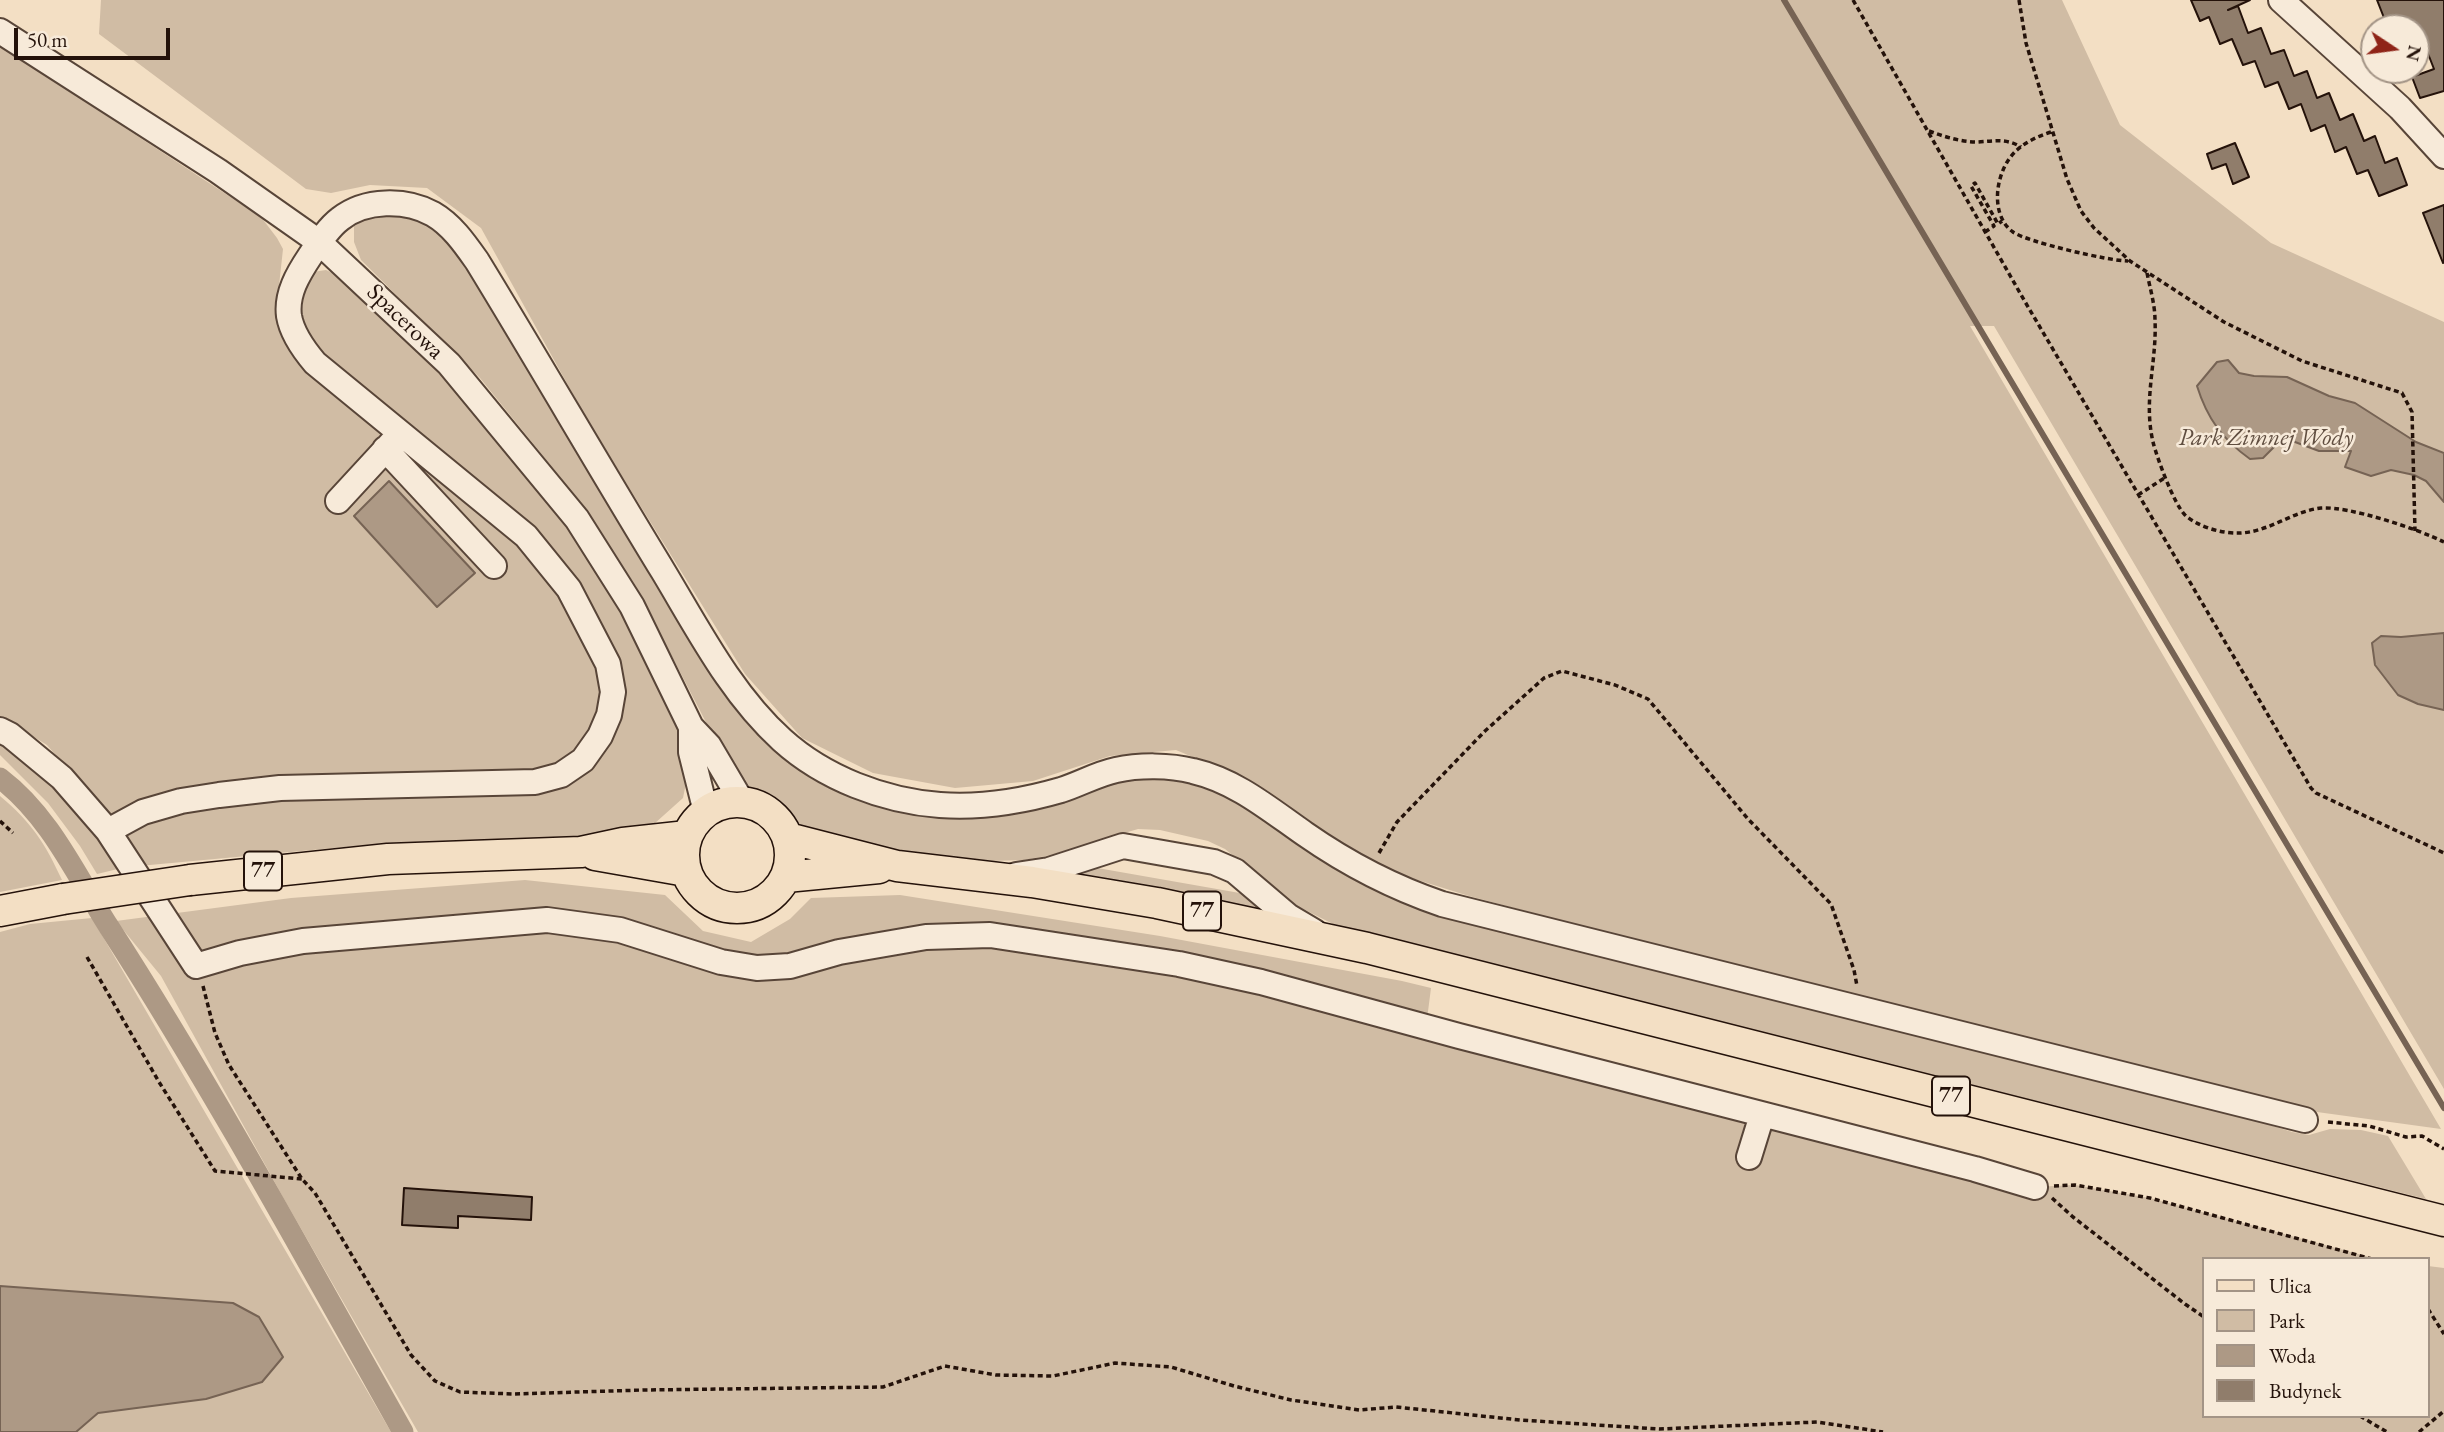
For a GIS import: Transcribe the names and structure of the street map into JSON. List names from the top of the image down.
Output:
{
  "streets": {
    "main road": ["77"],
    "street": ["Spacerowa"]
  },
  "crossings": [
    ["Spacerowa", "77"]
  ],
  "parks": ["Park Zimnej Wody"],
  "legend": [
    "Ulica",
    "Park",
    "Woda",
    "Budynek"
  ],
  "scale_bar": "50 m",
  "north": "right"
}
